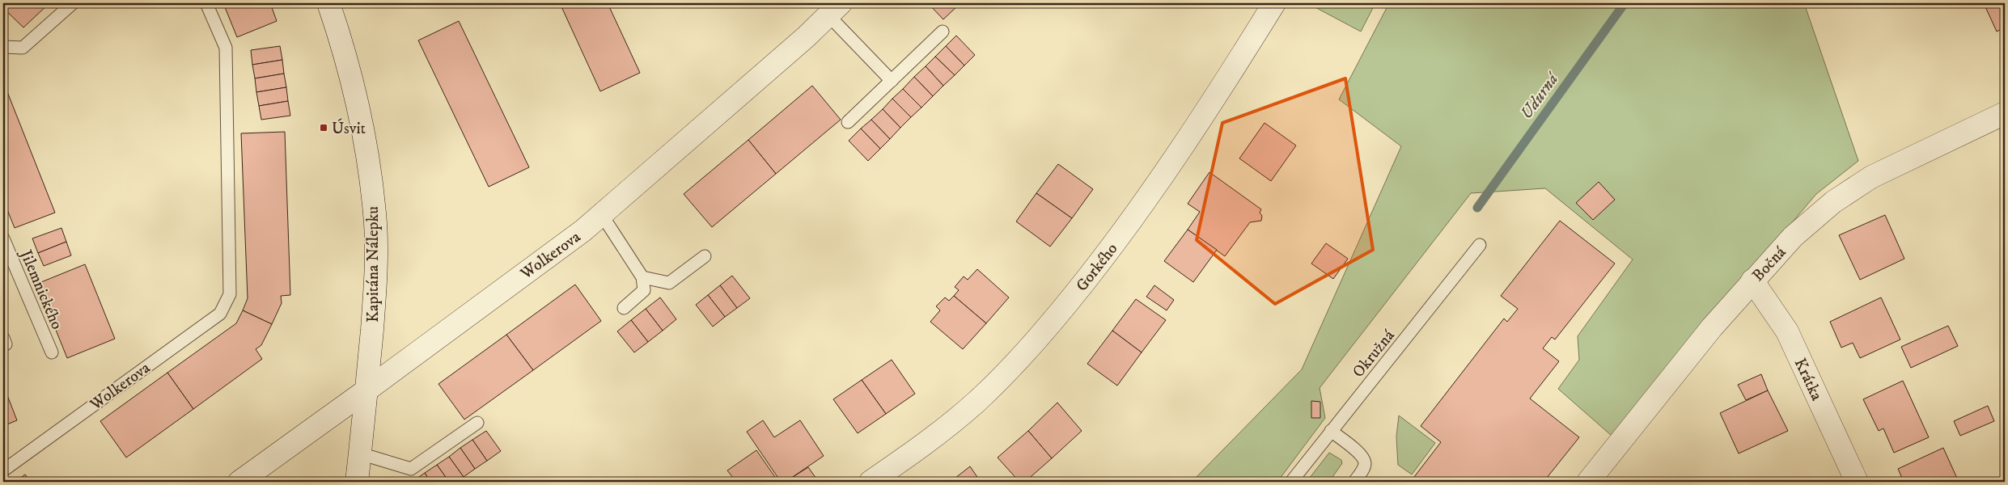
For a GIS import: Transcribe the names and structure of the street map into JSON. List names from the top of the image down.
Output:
{
  "streets": {
    "street": [
      "Wolkerova",
      "Bočná",
      "Kapitána Nálepku",
      "Gorkého",
      "Krátka"
    ],
    "lane": ["Jilemnického", "Okružná"]
  },
  "crossings": [
    ["Wolkerova", "Kapitána Nálepku"],
    ["Bočná", "Krátka"]
  ],
  "water": ["Udurná"],
  "places": {
    "transit": ["Úsvit"]
  }
}
